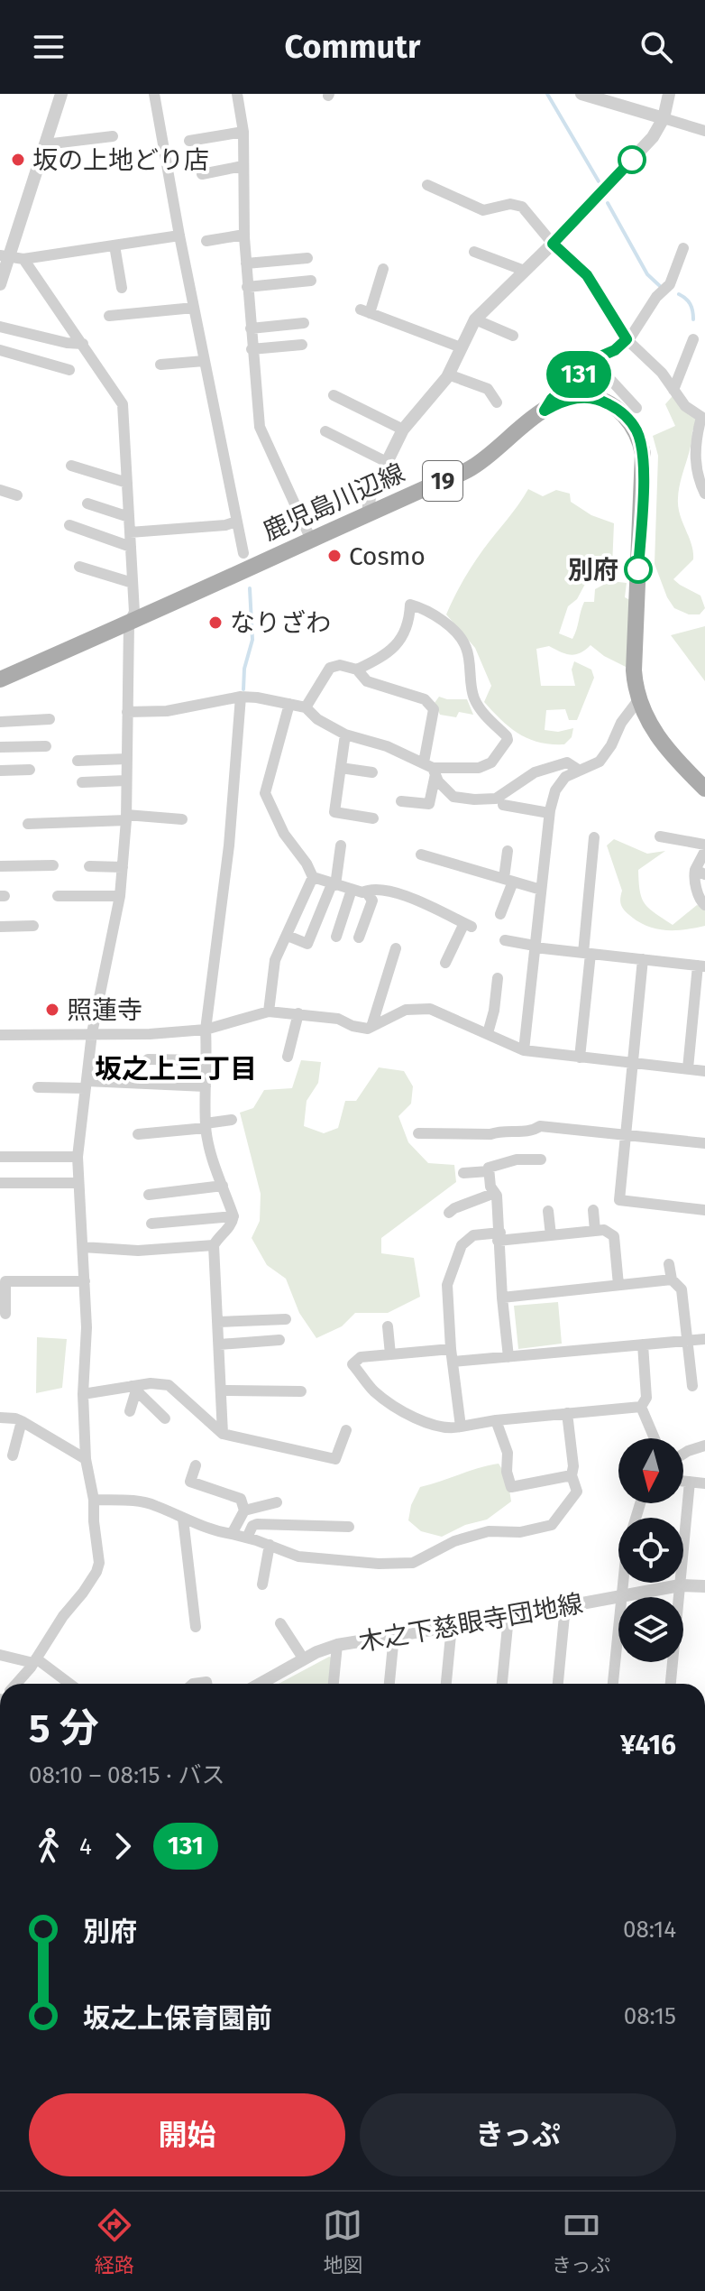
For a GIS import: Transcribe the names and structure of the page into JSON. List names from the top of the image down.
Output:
{
  "streets": {
    "main road": ["19", "鹿児島川辺線"],
    "street": ["木之下慈眼寺団地線"]
  },
  "districts": ["坂之上三丁目"],
  "places": [
    "坂の上地どり店",
    "Cosmo",
    "別府",
    "なりざわ",
    "照蓮寺"
  ],
  "lines": ["bus line 131"],
  "north": "bottom",
  "page": {
    "header": "Commutr",
    "on_map": "131",
    "heading": ["5 分", "08:10 – 08:15 · バス", "¥416"],
    "legs": ["4", "131"],
    "list": [
      {
        "name": "別府",
        "value": "08:14"
      },
      {
        "name": "坂之上保育園前",
        "value": "08:15"
      }
    ],
    "buttons": ["開始", "きっぷ"],
    "tabs": ["経路", "地図", "きっぷ"]
  }
}
